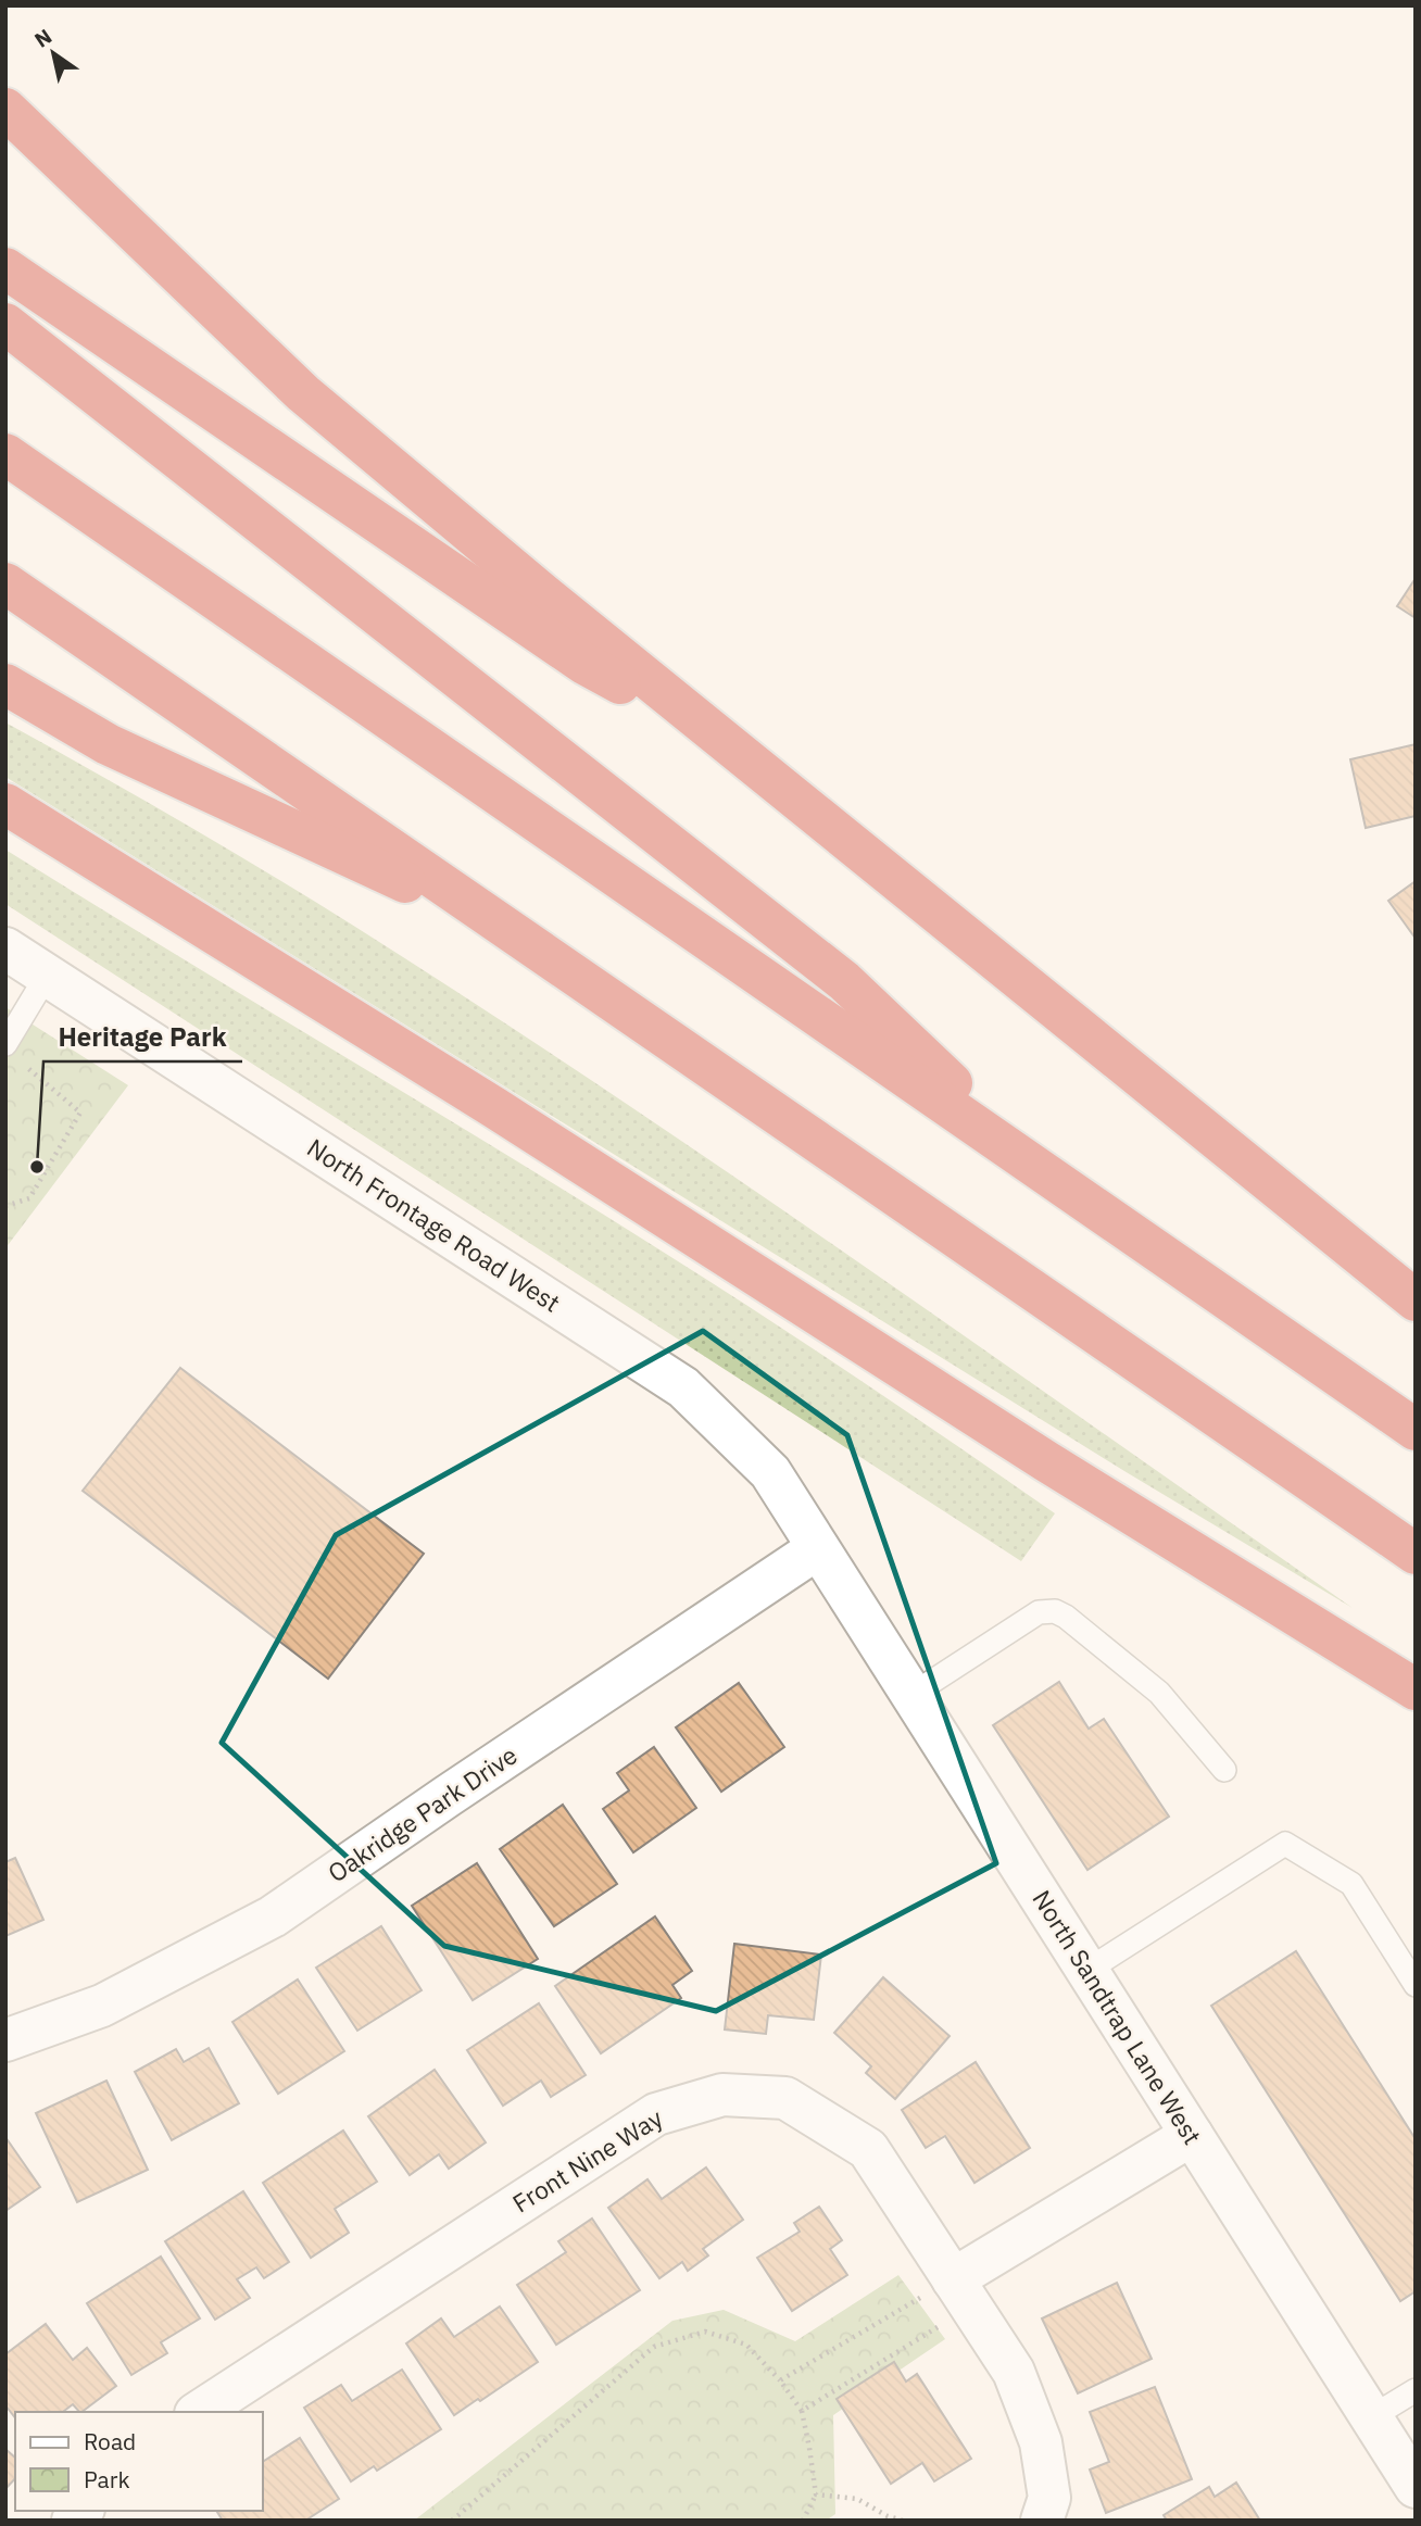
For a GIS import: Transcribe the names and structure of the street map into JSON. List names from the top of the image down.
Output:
{
  "streets": {
    "street": [
      "North Frontage Road West",
      "Oakridge Park Drive",
      "North Sandtrap Lane West",
      "Front Nine Way"
    ]
  },
  "crossings": [
    ["North Frontage Road West", "Oakridge Park Drive"],
    ["North Frontage Road West", "North Sandtrap Lane West"],
    ["Oakridge Park Drive", "North Sandtrap Lane West"]
  ],
  "places": ["Heritage Park"],
  "legend": ["Road", "Park"],
  "north": "top left"
}
